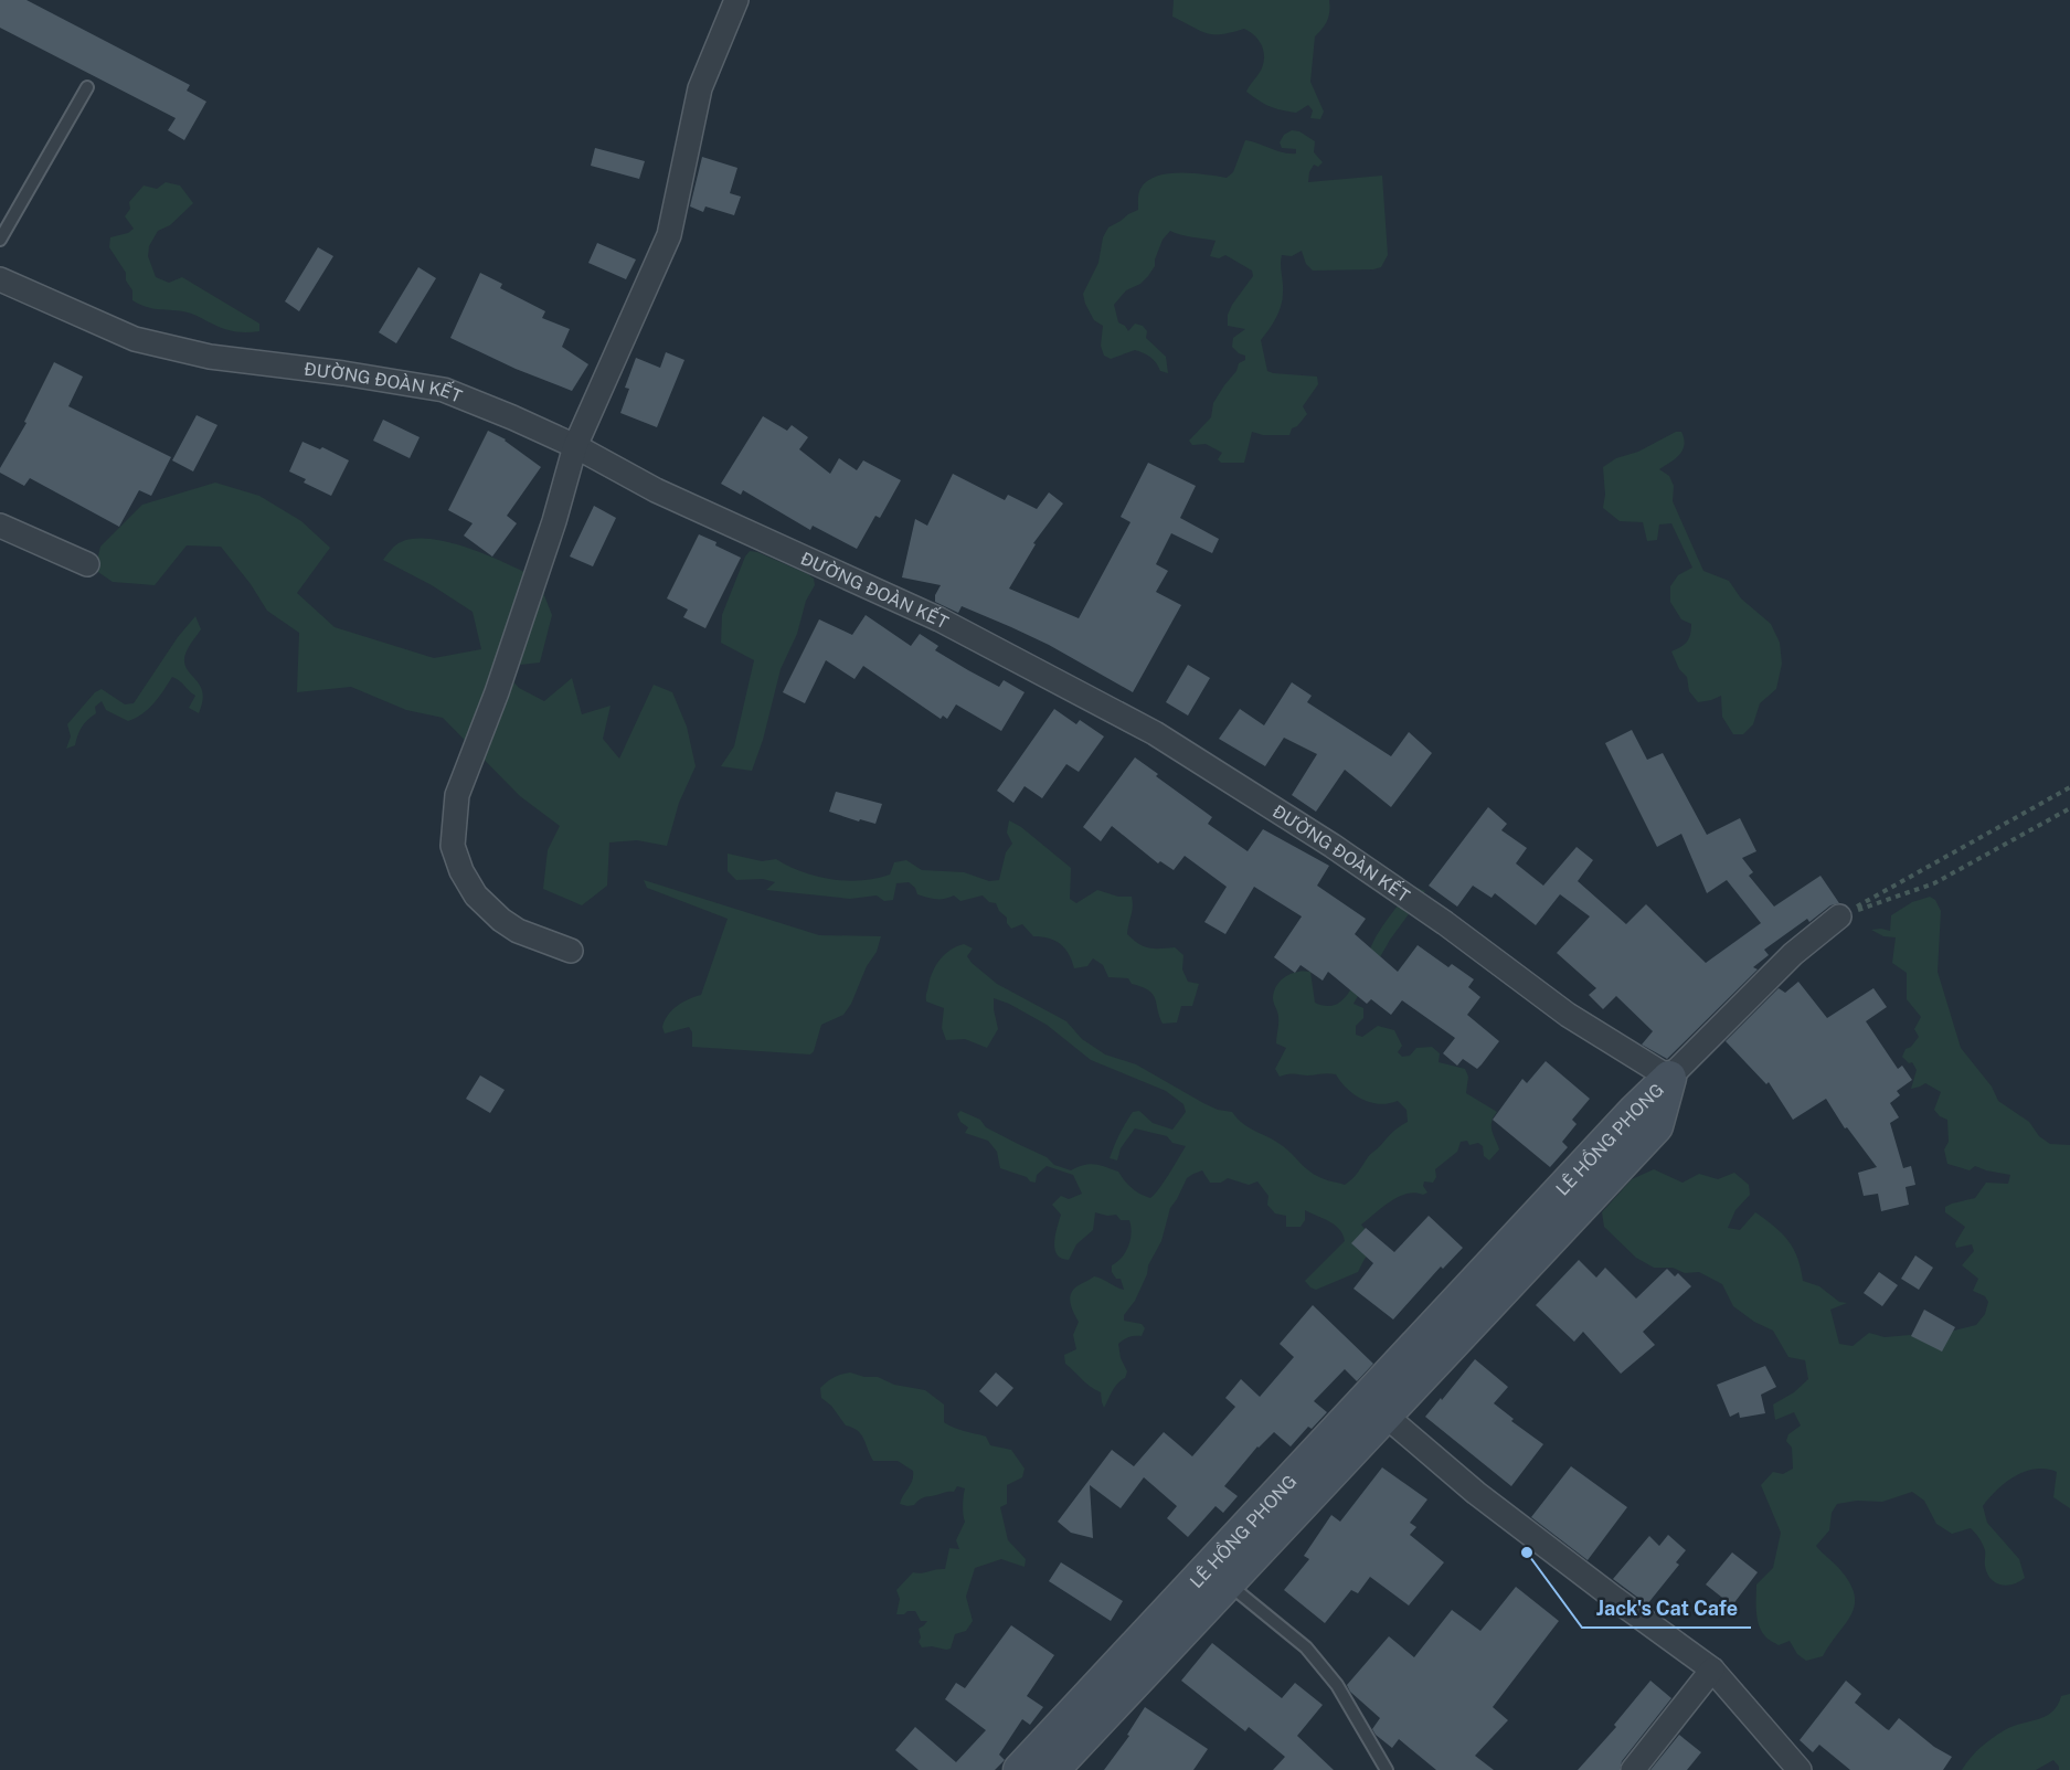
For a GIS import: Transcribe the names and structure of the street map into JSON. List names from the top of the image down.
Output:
{
  "streets": {
    "street": ["ĐƯỜNG ĐOÀN KẾT", "LÊ HỒNG PHONG"]
  },
  "crossings": [
    ["ĐƯỜNG ĐOÀN KẾT", "LÊ HỒNG PHONG"]
  ],
  "places": ["Jack's Cat Cafe"]
}
